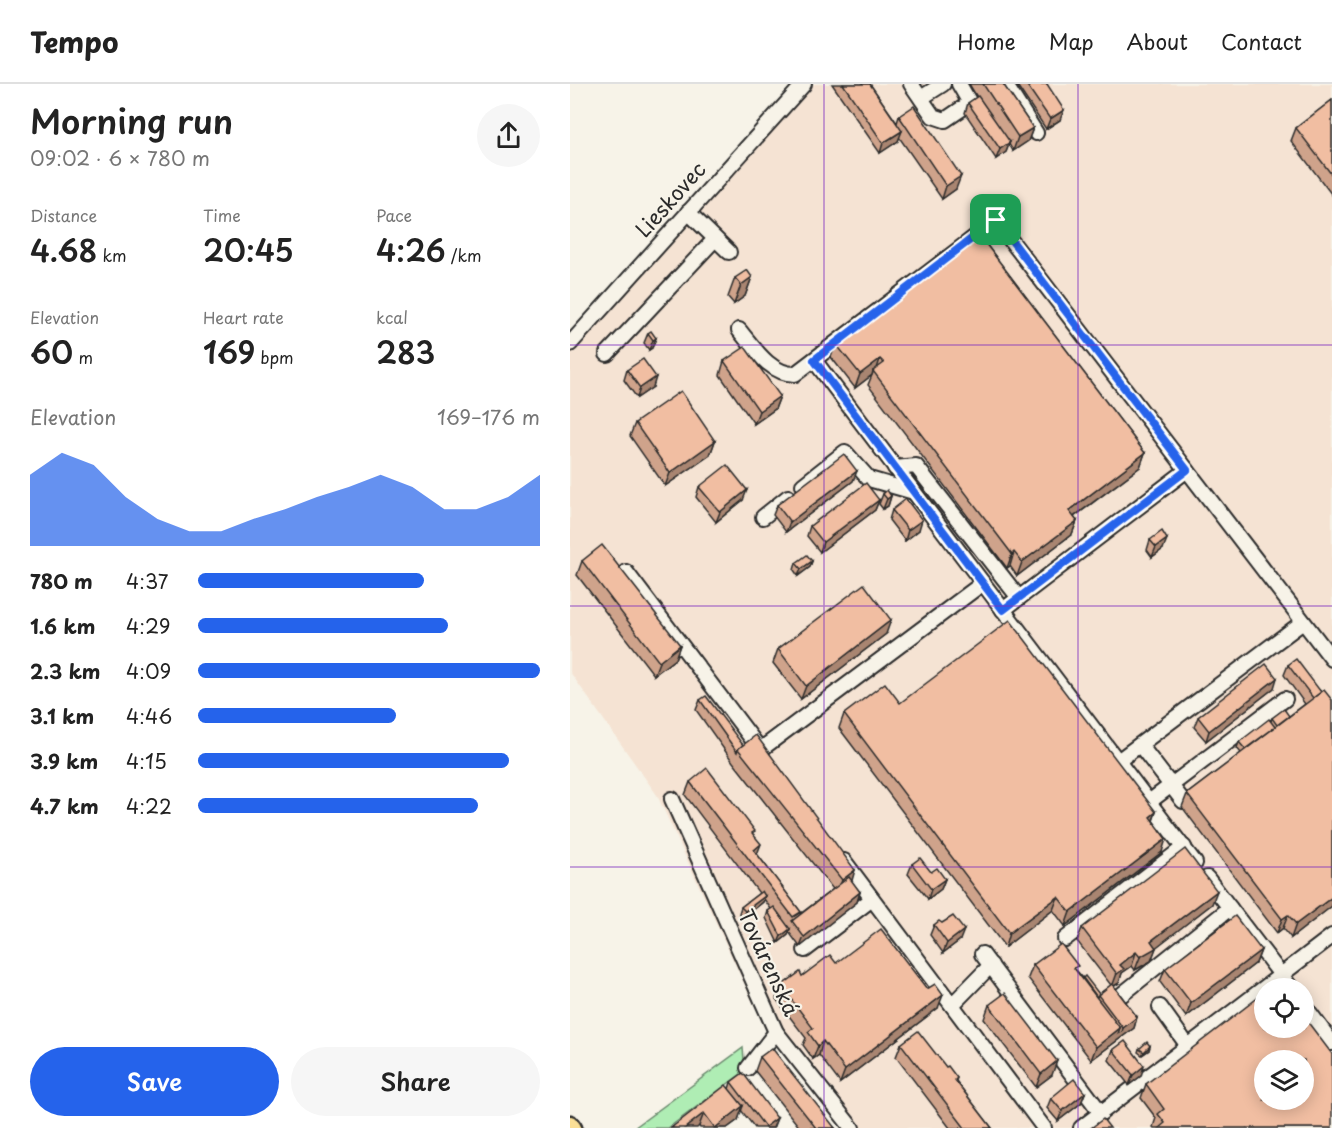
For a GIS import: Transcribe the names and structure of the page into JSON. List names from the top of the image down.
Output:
{
  "streets": {
    "lane": ["Lieskovec", "Továrenská"]
  },
  "page": {
    "header": "Tempo",
    "nav": [
      "Home",
      "Map",
      "About",
      "Contact"
    ],
    "heading": ["Morning run", "09:02 · 6 × 780 m"],
    "stats": [
      ["Distance", "4.68 km"],
      ["Time", "20:45"],
      ["Pace", "4:26 /km"],
      ["Elevation", "60 m"],
      ["Heart rate", "169 bpm"],
      ["kcal", "283"]
    ],
    "chart": ["Elevation", "169–176 m"],
    "list": [
      {
        "name": "780 m",
        "note": "4:37"
      },
      {
        "name": "1.6 km",
        "note": "4:29"
      },
      {
        "name": "2.3 km",
        "note": "4:09"
      },
      {
        "name": "3.1 km",
        "note": "4:46"
      },
      {
        "name": "3.9 km",
        "note": "4:15"
      },
      {
        "name": "4.7 km",
        "note": "4:22"
      }
    ],
    "buttons": ["Save", "Share"]
  }
}
